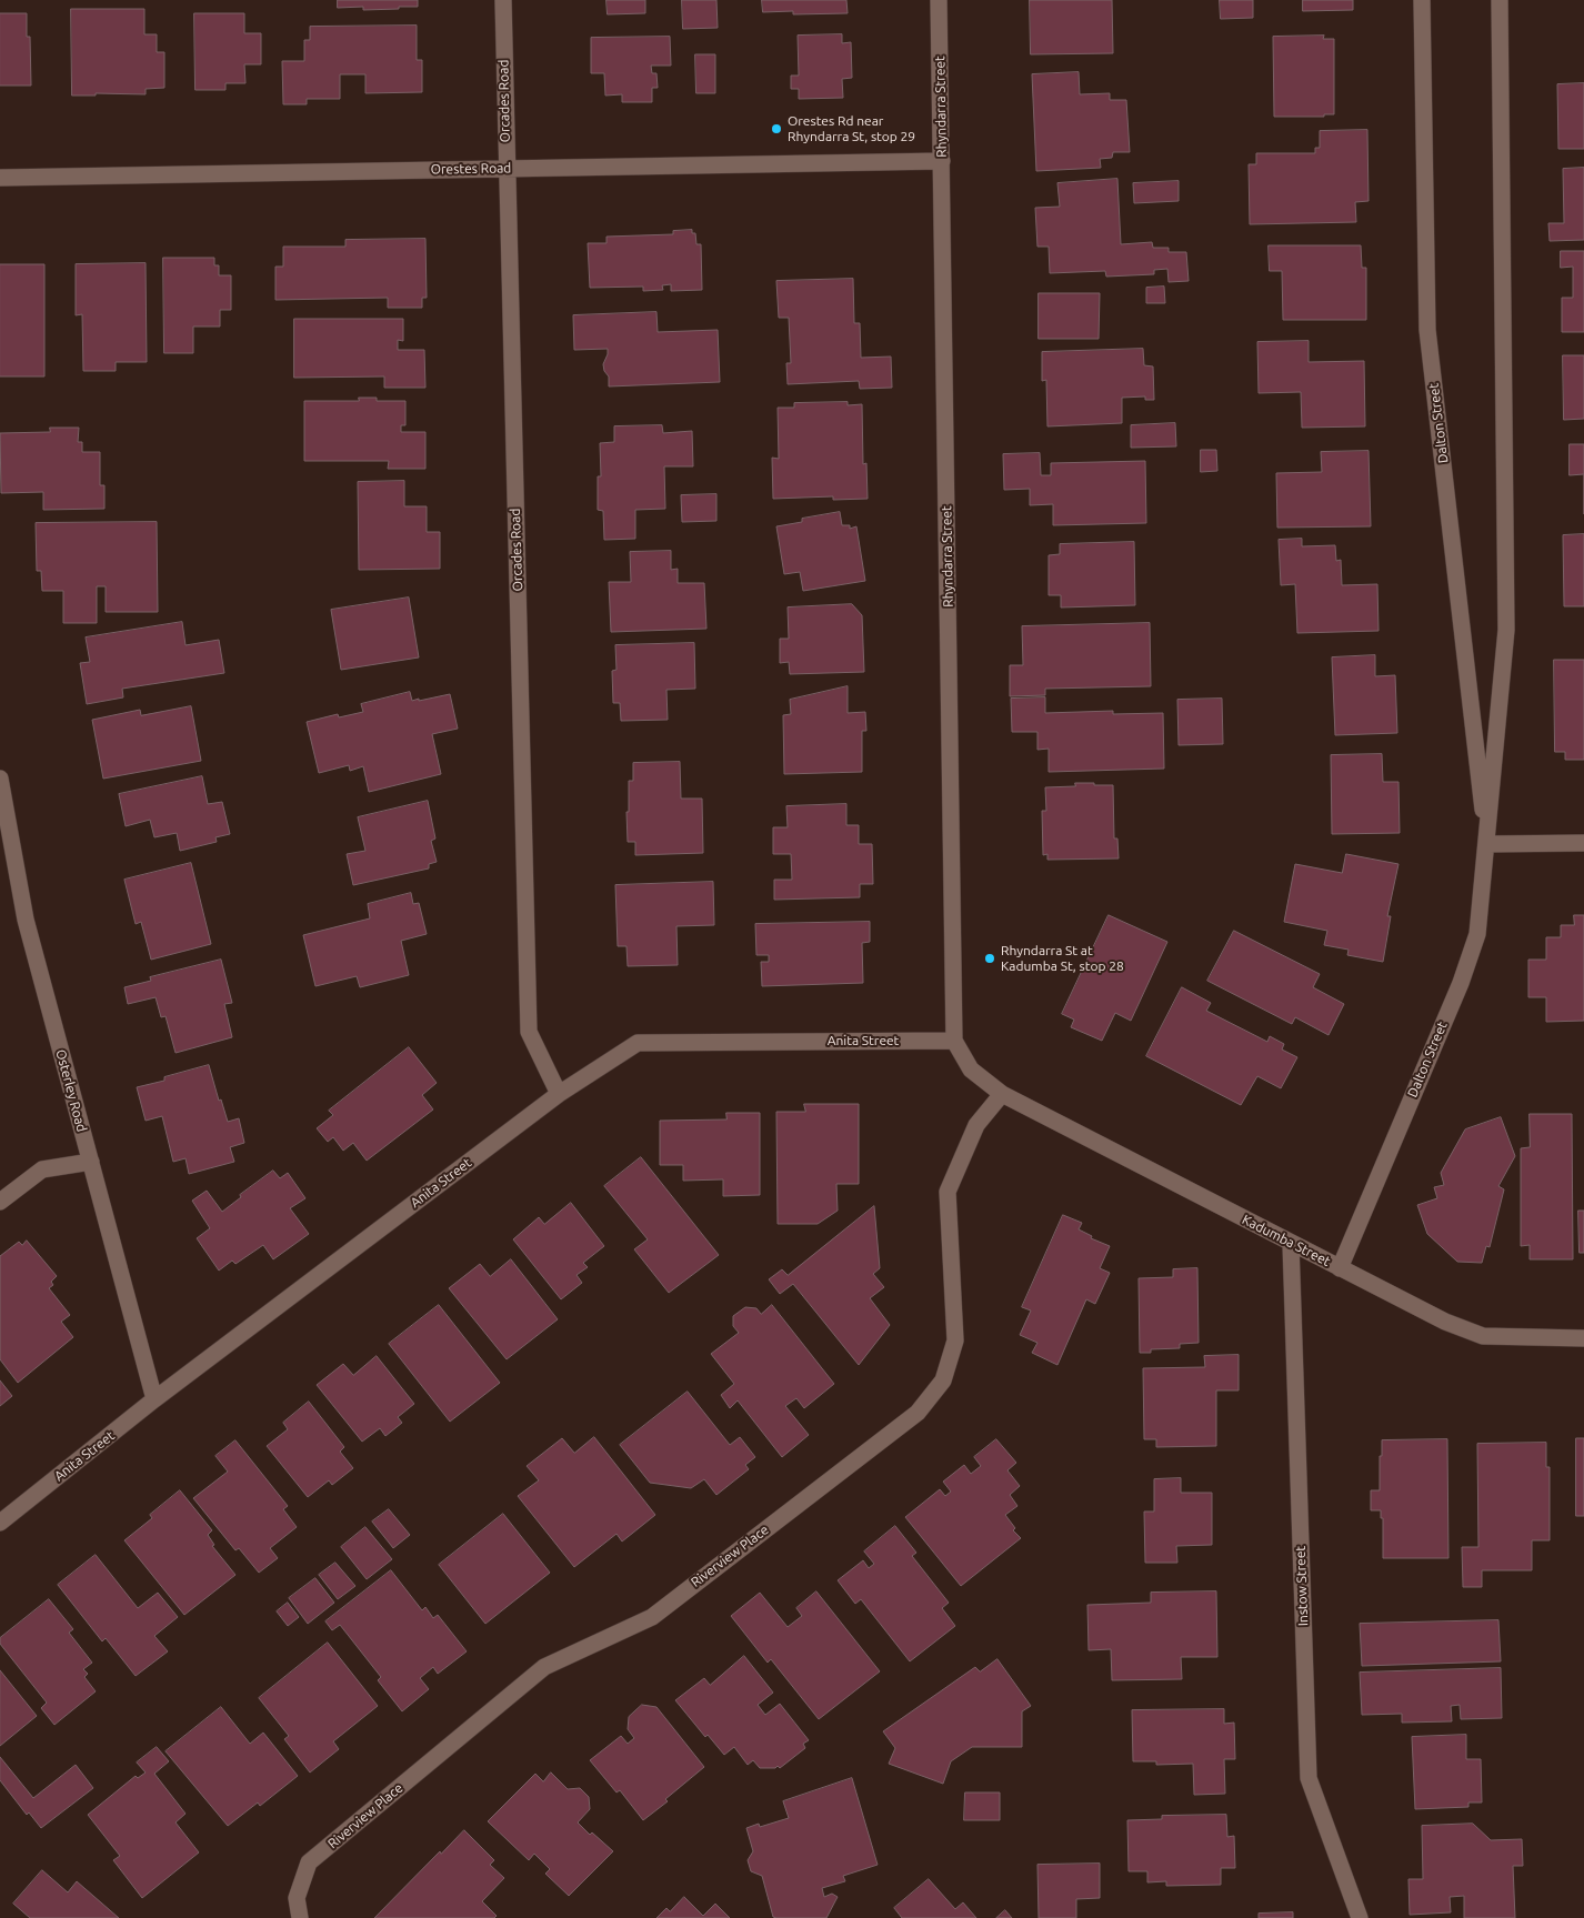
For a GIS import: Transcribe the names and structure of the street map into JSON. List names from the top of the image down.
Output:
{
  "streets": {
    "street": [
      "Orcades Road",
      "Rhyndarra Street",
      "Orestes Road",
      "Dalton Street",
      "Anita Street",
      "Osterley Road",
      "Kadumba Street",
      "Riverview Place",
      "Instow Street"
    ]
  },
  "crossings": [
    ["Orcades Road", "Orestes Road"],
    ["Orcades Road", "Anita Street"],
    ["Rhyndarra Street", "Orestes Road"],
    ["Rhyndarra Street", "Anita Street"],
    ["Dalton Street", "Kadumba Street"],
    ["Anita Street", "Osterley Road"],
    ["Kadumba Street", "Riverview Place"],
    ["Kadumba Street", "Instow Street"]
  ],
  "places": ["Orestes Rd near Rhyndarra St, stop 29", "Rhyndarra St at Kadumba St, stop 28"]
}
